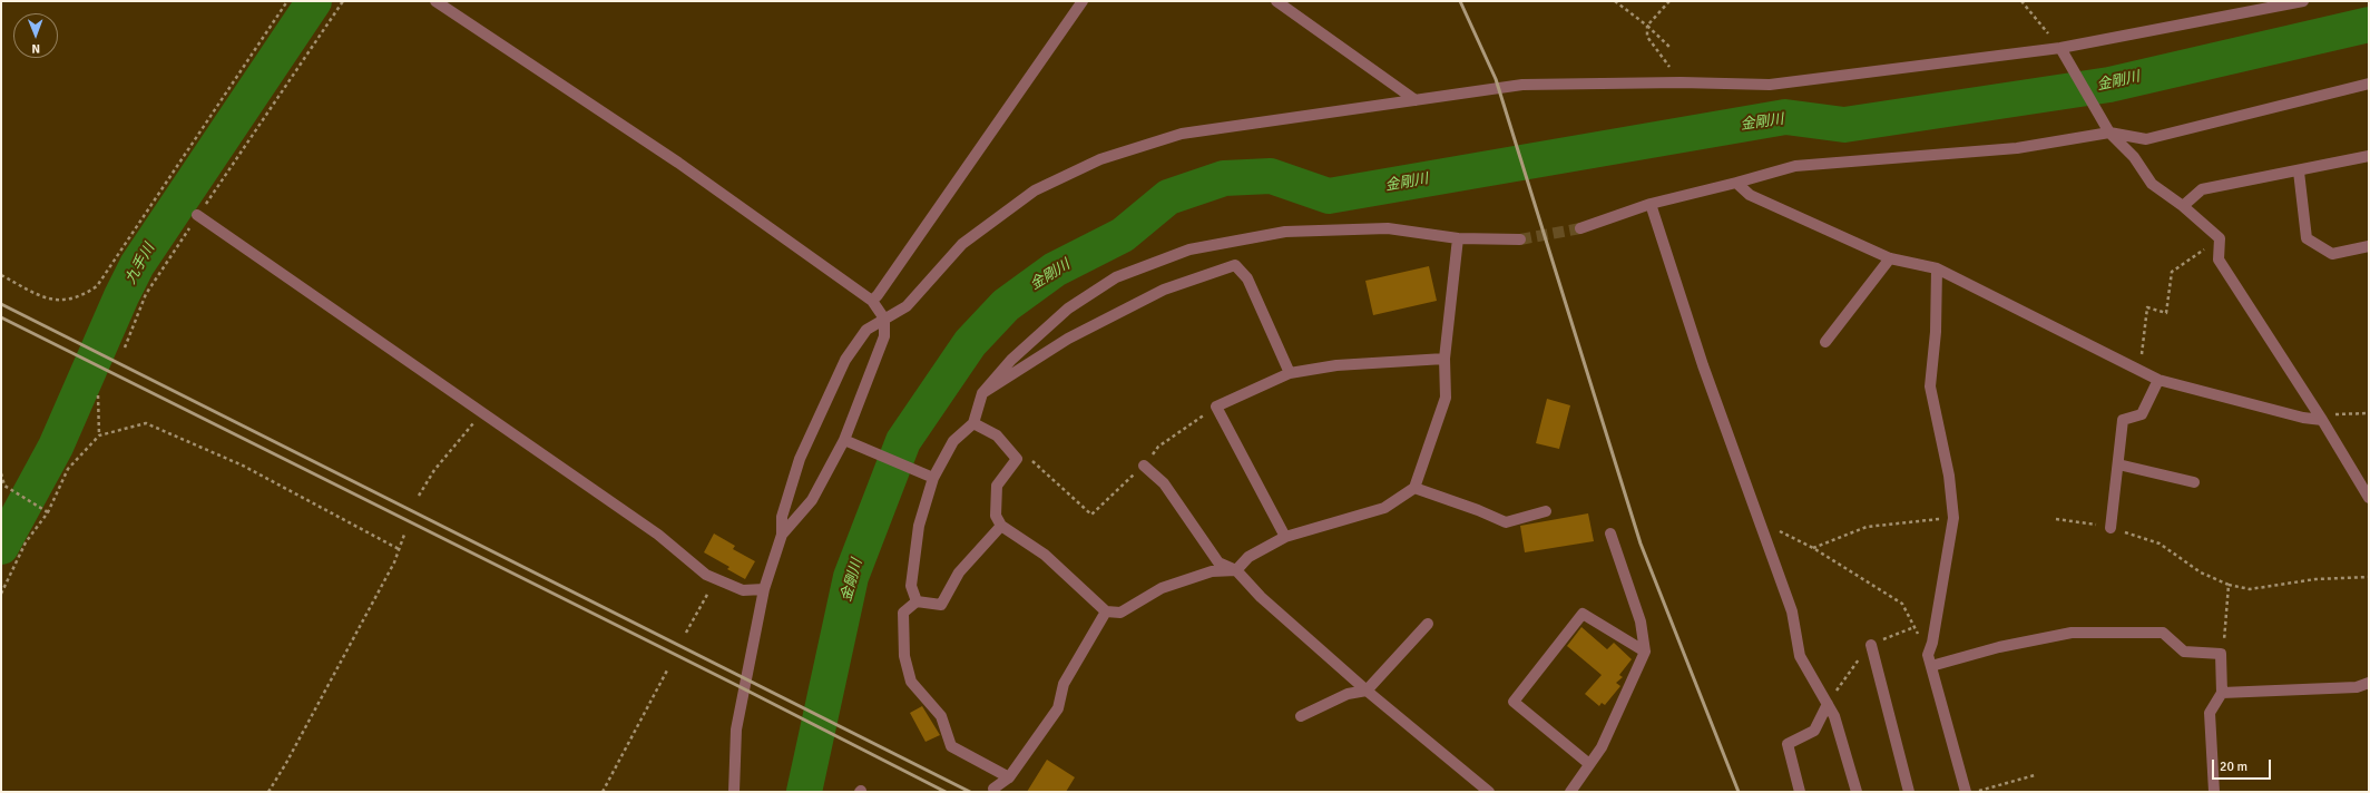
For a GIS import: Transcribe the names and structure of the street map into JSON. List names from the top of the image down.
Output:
{
  "water": ["金剛川", "九手川"],
  "scale_bar": "20 m",
  "north": "bottom"
}
